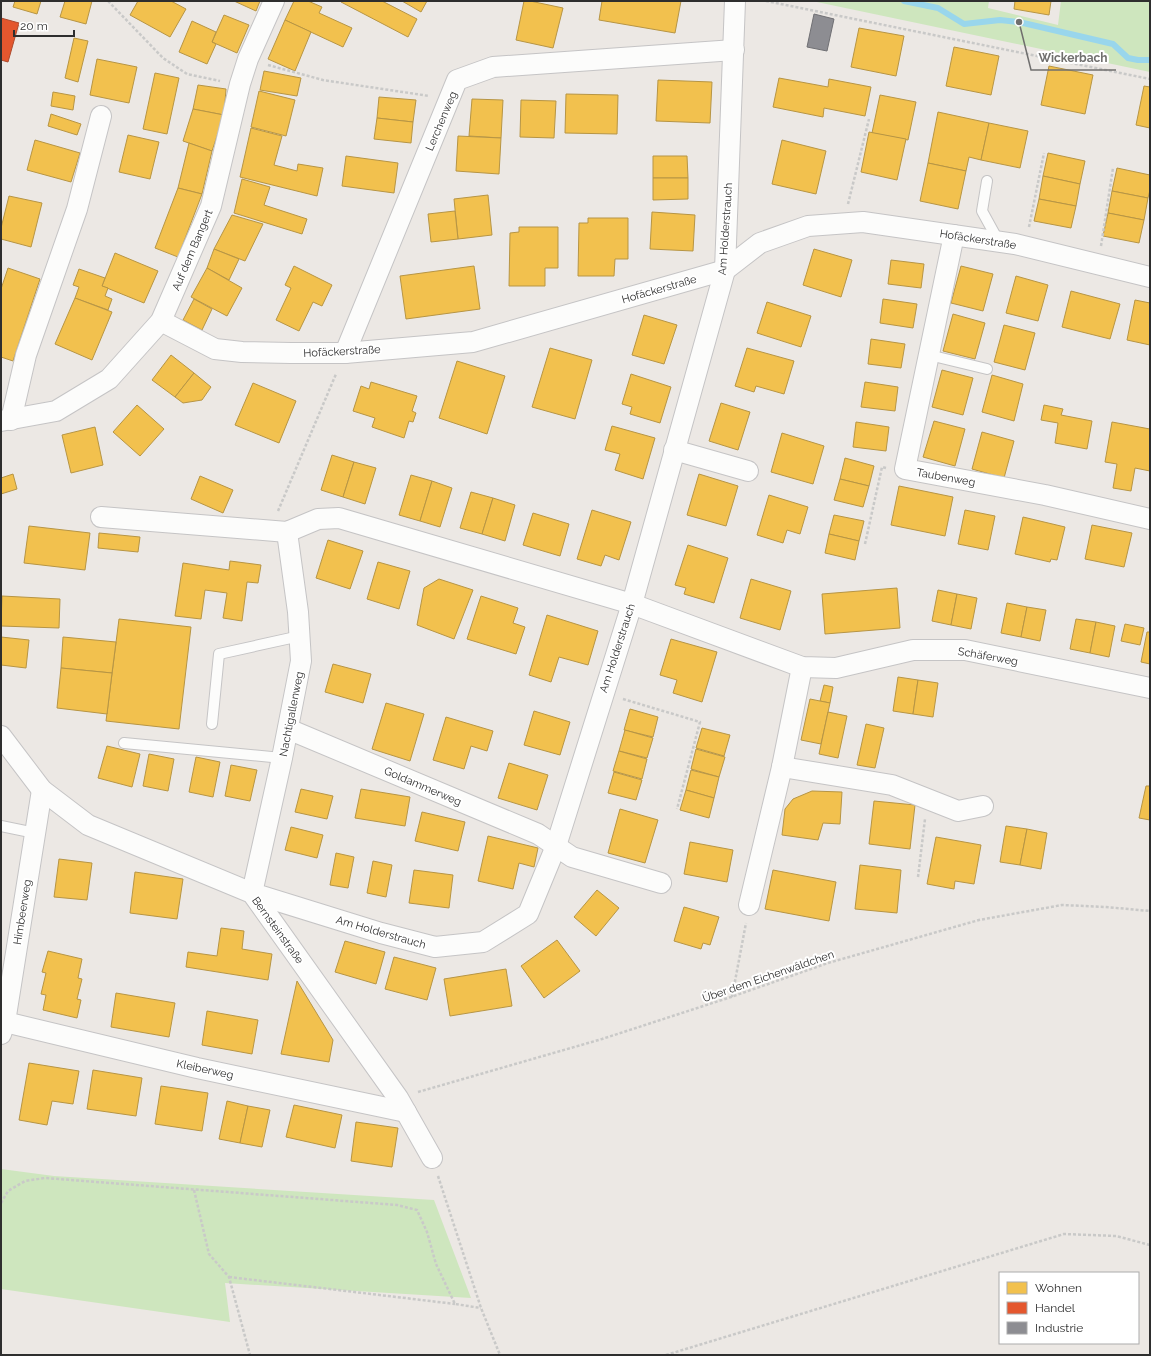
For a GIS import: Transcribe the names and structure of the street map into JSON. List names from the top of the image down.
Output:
{
  "streets": {
    "street": [
      "Lerchenweg",
      "Am Holderstrauch",
      "Hofäckerstraße",
      "Auf dem Bangert",
      "Taubenweg",
      "Schäferweg",
      "Nachtigallenweg",
      "Goldammerweg",
      "Himbeerweg",
      "Bernsteinstraße",
      "Kleiberweg"
    ],
    "path": ["Über dem Eichenwäldchen"]
  },
  "crossings": [
    ["Lerchenweg", "Am Holderstrauch"],
    ["Lerchenweg", "Hofäckerstraße"],
    ["Am Holderstrauch", "Hofäckerstraße"],
    ["Am Holderstrauch", "Schäferweg"],
    ["Am Holderstrauch", "Nachtigallenweg"],
    ["Am Holderstrauch", "Goldammerweg"],
    ["Am Holderstrauch", "Bernsteinstraße"],
    ["Hofäckerstraße", "Auf dem Bangert"],
    ["Hofäckerstraße", "Taubenweg"],
    ["Nachtigallenweg", "Goldammerweg"],
    ["Nachtigallenweg", "Bernsteinstraße"],
    ["Himbeerweg", "Bernsteinstraße"],
    ["Himbeerweg", "Kleiberweg"],
    ["Bernsteinstraße", "Über dem Eichenwäldchen"],
    ["Bernsteinstraße", "Kleiberweg"],
    ["Über dem Eichenwäldchen", "Kleiberweg"]
  ],
  "places": ["Wickerbach"],
  "legend": ["Wohnen", "Handel", "Industrie"],
  "scale_bar": "20 m"
}
